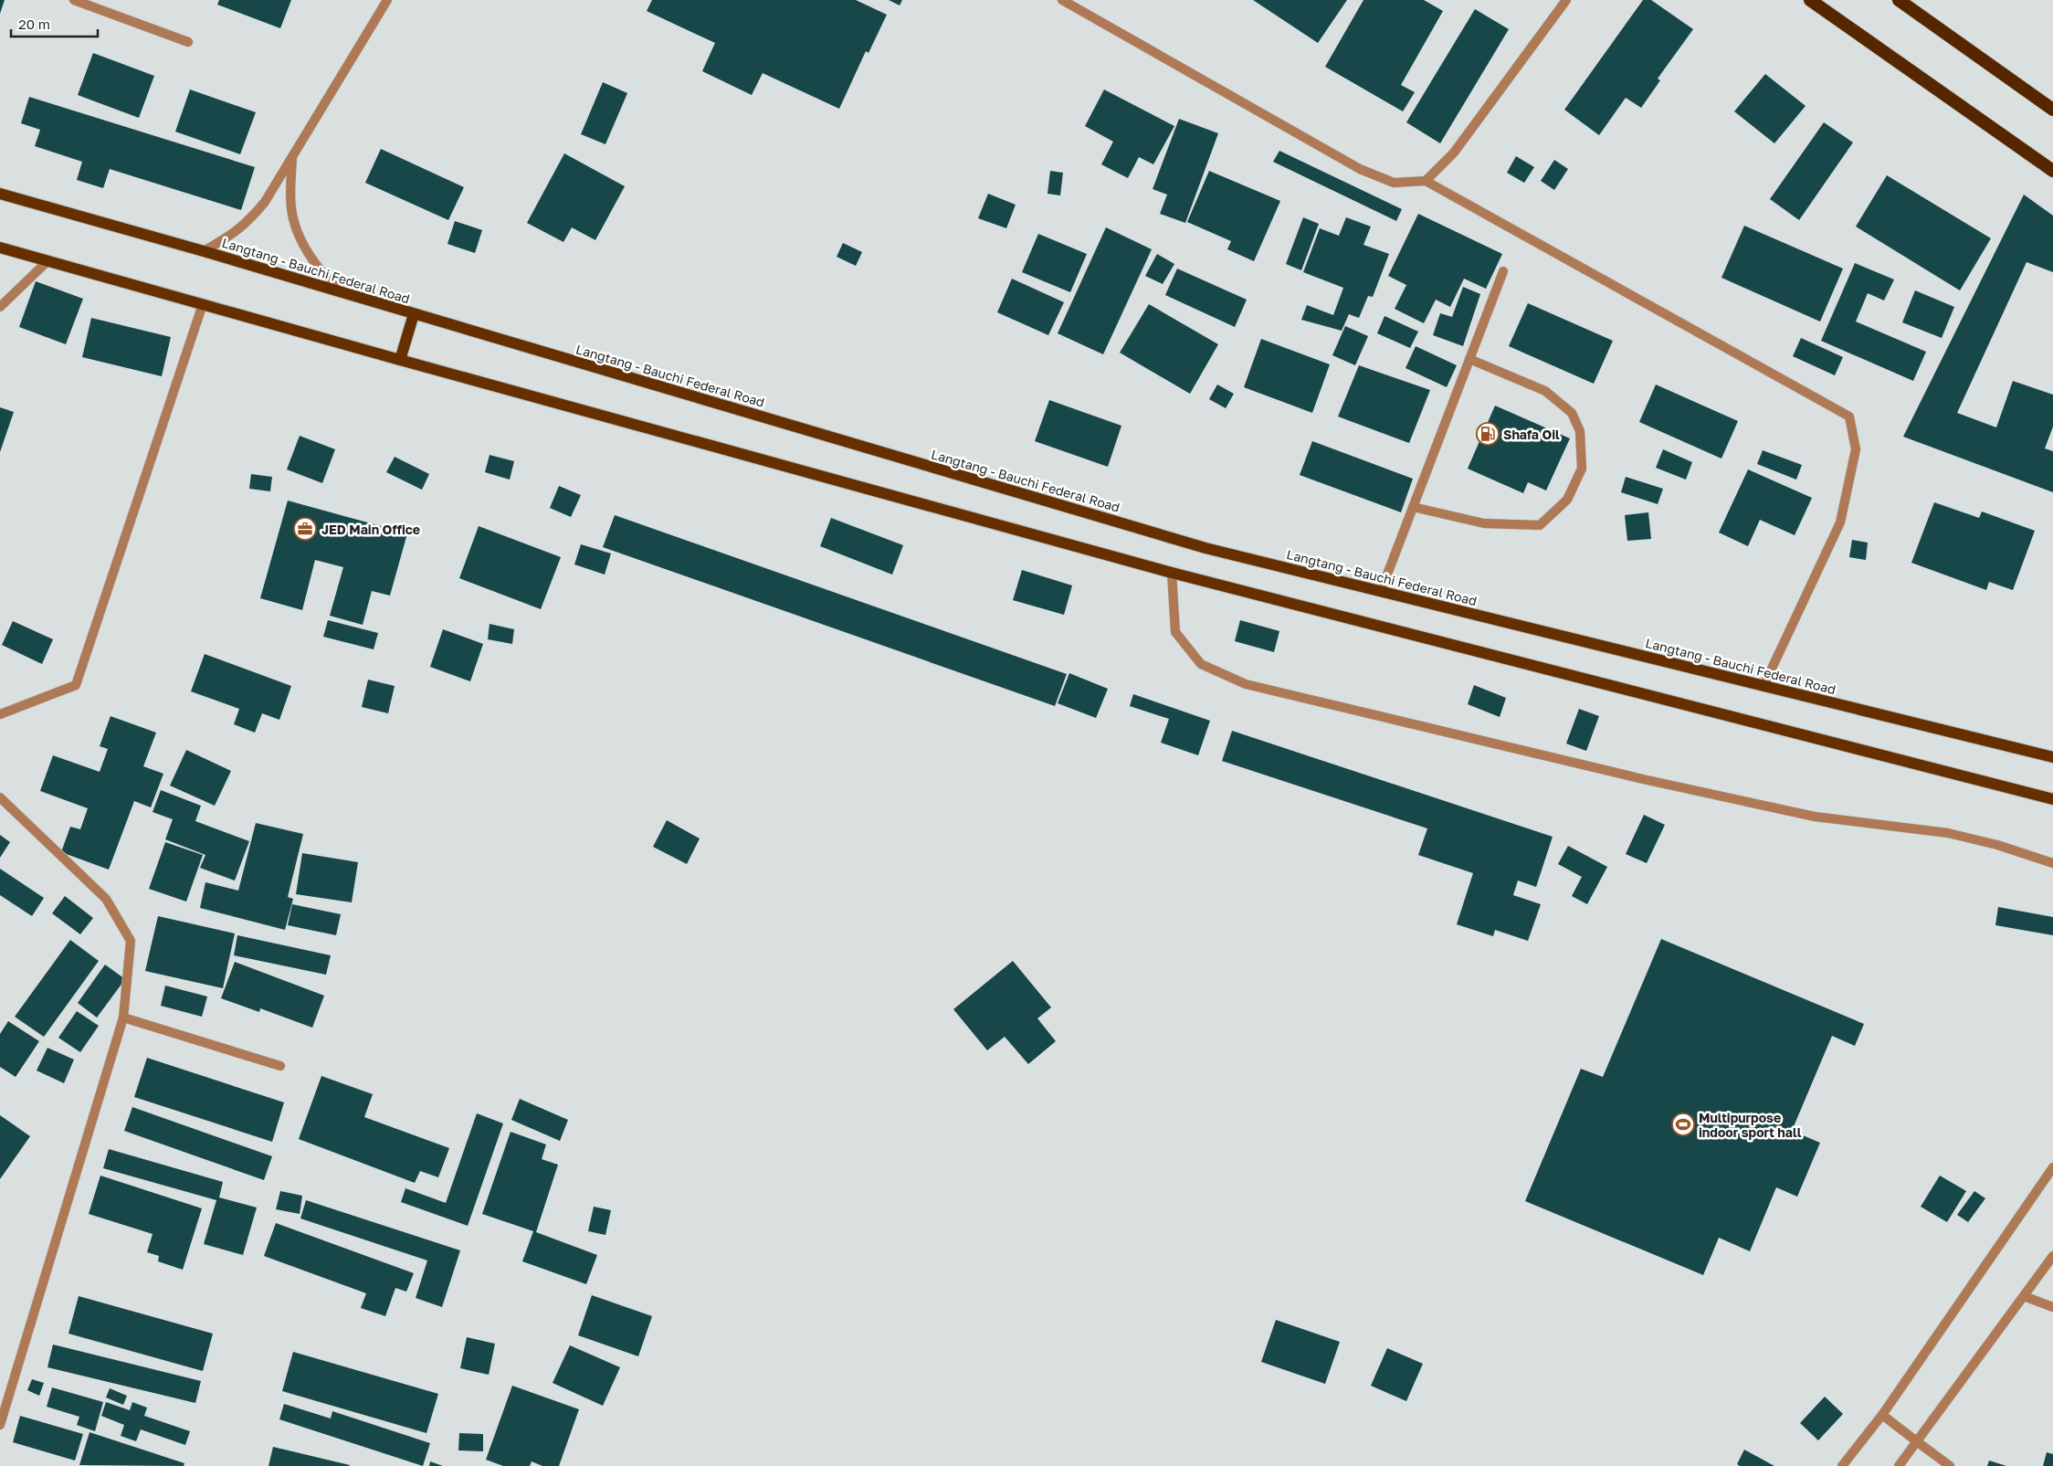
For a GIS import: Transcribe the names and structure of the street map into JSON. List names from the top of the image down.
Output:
{
  "streets": {
    "main road": ["Langtang - Bauchi Federal Road"]
  },
  "places": {
    "fuel station": ["Shafa Oil"],
    "office": ["JED Main Office"],
    "sports": ["Multipurpose indoor sport hall"]
  },
  "scale_bar": "20 m"
}
